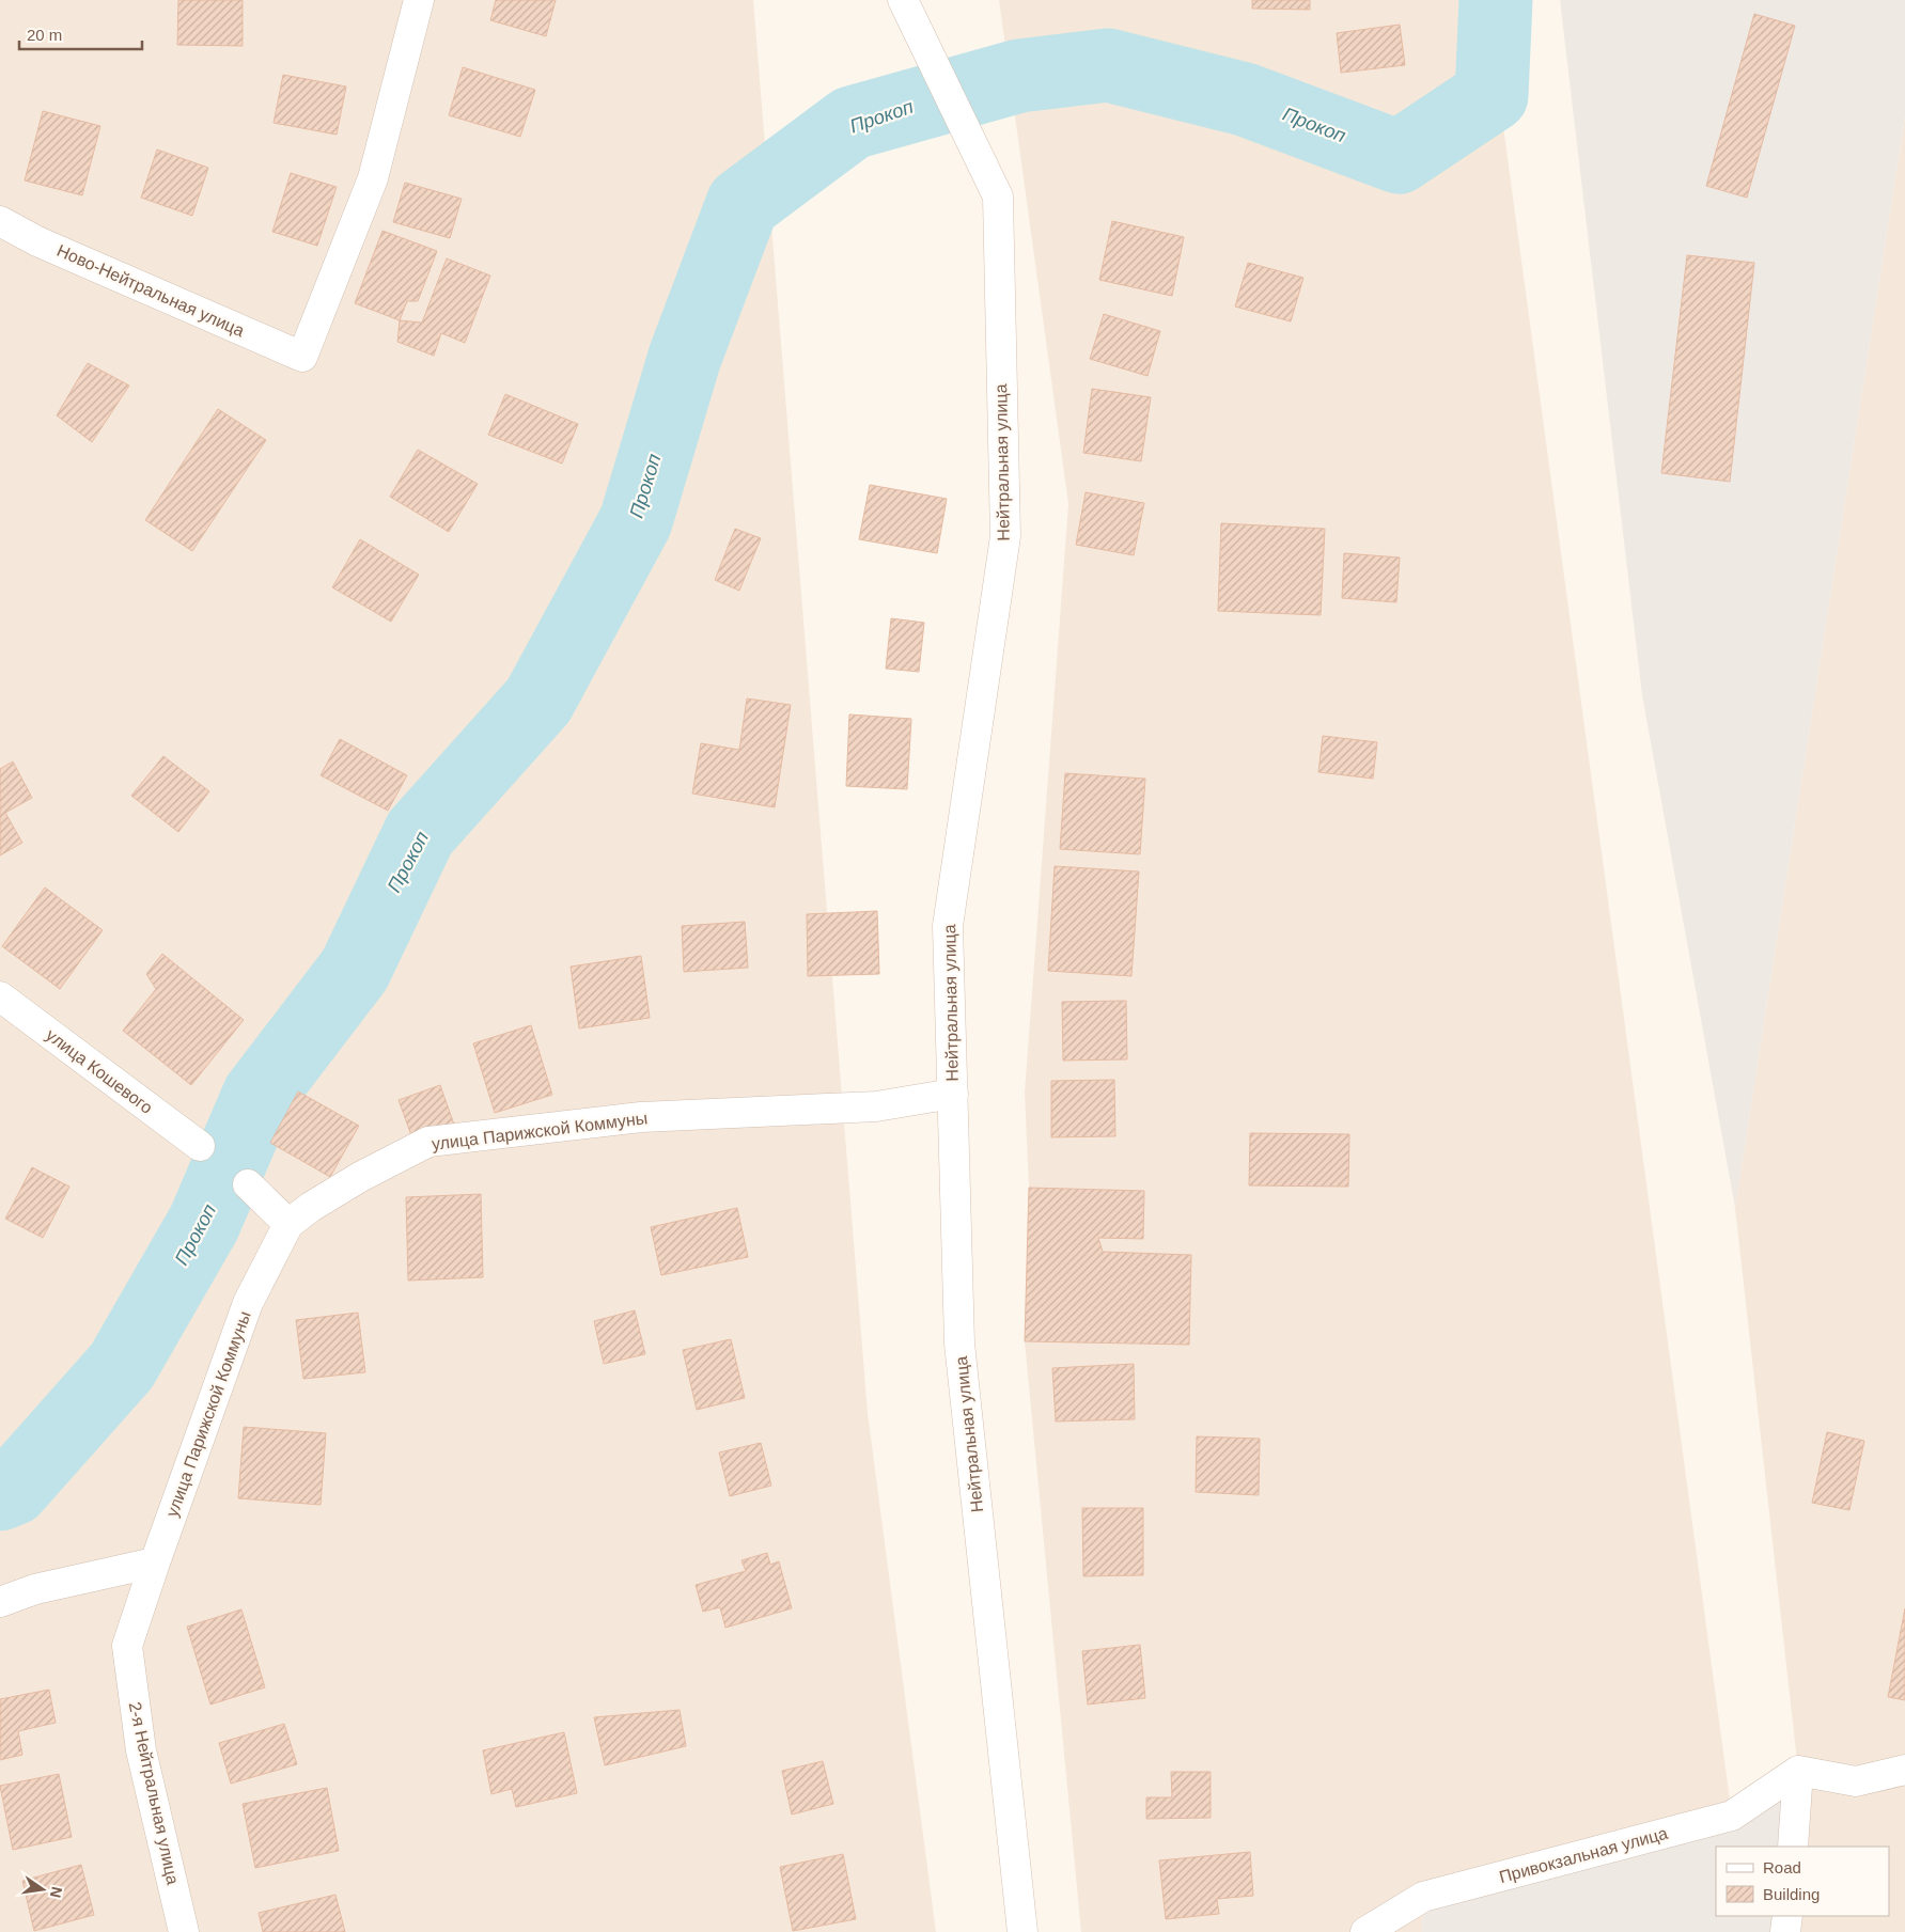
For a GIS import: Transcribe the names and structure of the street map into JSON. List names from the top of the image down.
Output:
{
  "streets": {
    "street": [
      "Ново-Нейтральная улица",
      "Нейтральная улица",
      "улица Кошевого",
      "улица Парижской Коммуны",
      "2-я Нейтральная улица",
      "Привокзальная улица"
    ]
  },
  "crossings": [
    ["Нейтральная улица", "улица Парижской Коммуны"],
    ["улица Парижской Коммуны", "2-я Нейтральная улица"]
  ],
  "water": ["Прокоп"],
  "legend": ["Road", "Building"],
  "scale_bar": "20 m",
  "north": "right"
}
